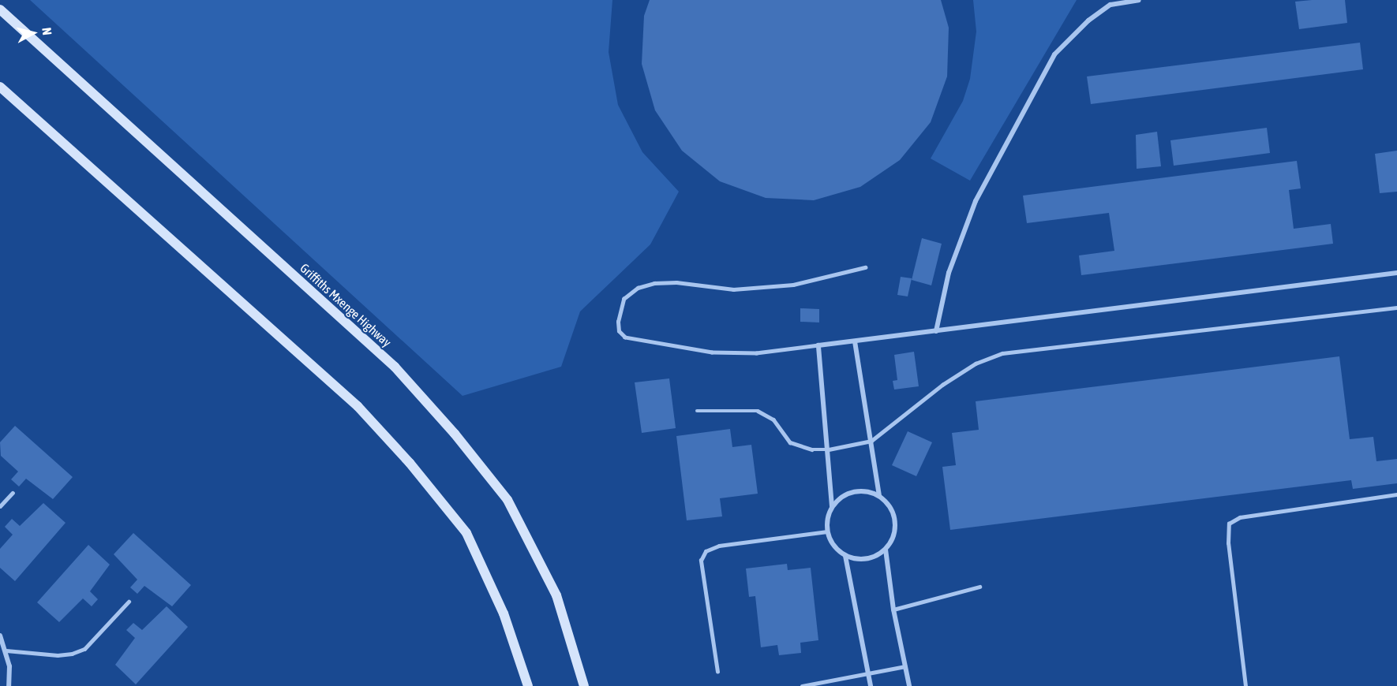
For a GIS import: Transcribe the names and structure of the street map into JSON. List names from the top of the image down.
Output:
{
  "streets": {
    "street": ["Griffiths Mxenge Highway"]
  },
  "north": "right"
}
